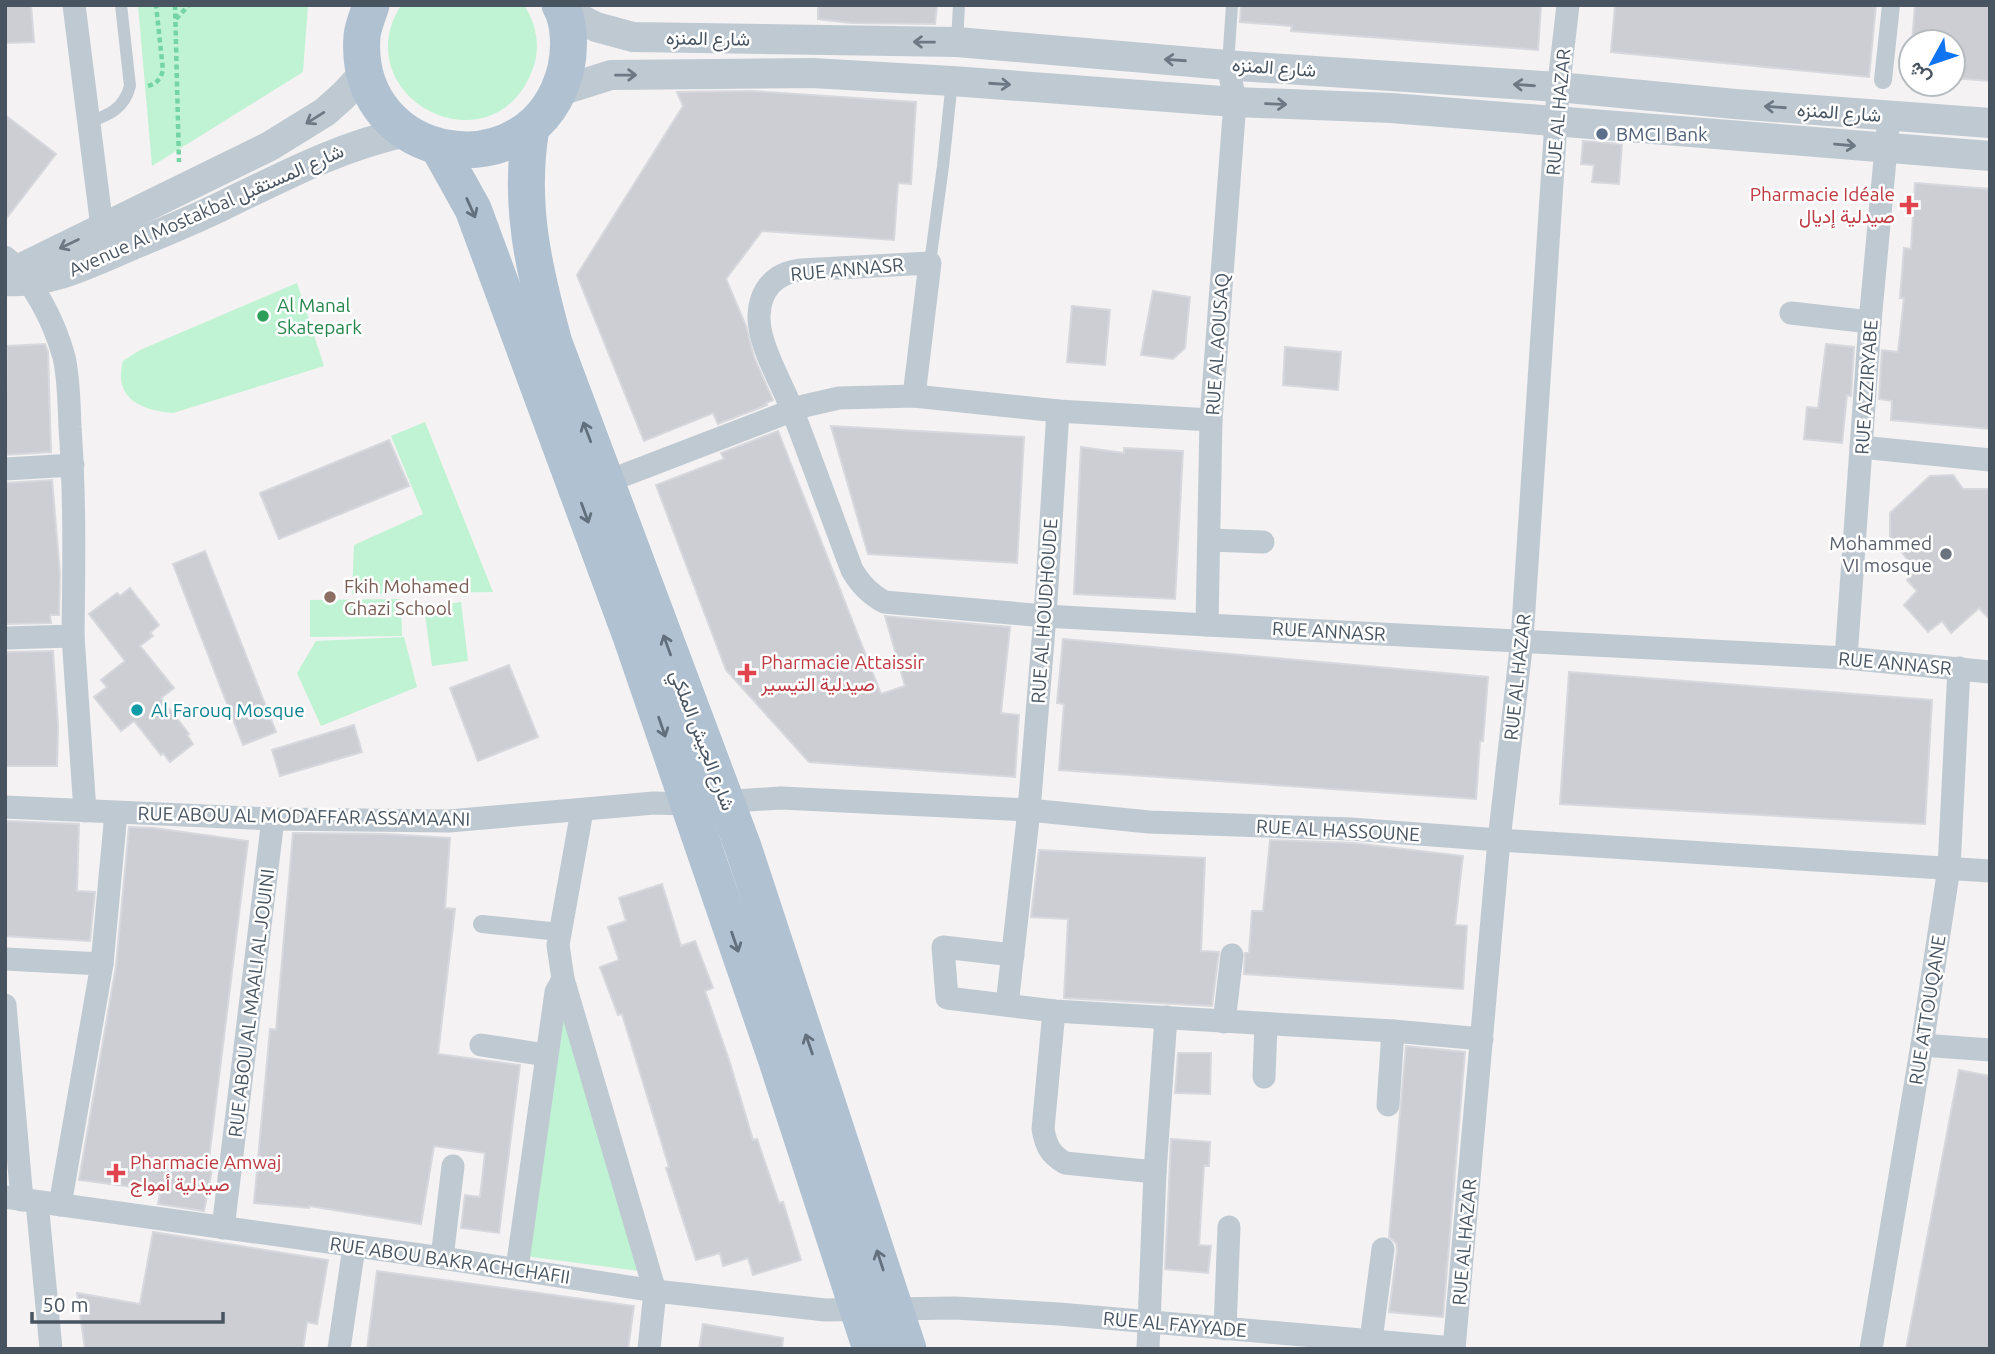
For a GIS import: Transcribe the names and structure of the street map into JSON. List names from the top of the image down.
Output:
{
  "streets": {
    "main road": ["شارع الجيش الملكي"],
    "street": [
      "شارع المنزه",
      "RUE AL HAZAR",
      "Avenue Al Mostakbal شارع المستقبل",
      "RUE ANNASR",
      "RUE AL AOUSAQ",
      "RUE AZZIRYABE",
      "RUE AL HOUDHOUDE",
      "RUE ABOU AL MODAFFAR ASSAMAANI",
      "RUE AL HASSOUNE",
      "RUE ABOU AL MAALI AL JOUINI",
      "RUE ATTOUQANE",
      "RUE ABOU BAKR ACHCHAFII",
      "RUE AL FAYYADE"
    ]
  },
  "crossings": [
    ["شارع المنزه", "RUE AL HAZAR"],
    ["شارع المنزه", "RUE AL AOUSAQ"],
    ["شارع المنزه", "RUE AZZIRYABE"],
    ["RUE AL HAZAR", "RUE ANNASR"],
    ["RUE AL HAZAR", "RUE AL HASSOUNE"],
    ["RUE AL HAZAR", "RUE AL FAYYADE"],
    ["RUE ANNASR", "RUE AL AOUSAQ"],
    ["RUE ANNASR", "RUE AZZIRYABE"],
    ["RUE ANNASR", "RUE AL HOUDHOUDE"],
    ["RUE ANNASR", "RUE ATTOUQANE"],
    ["RUE AL HOUDHOUDE", "RUE AL HASSOUNE"],
    ["شارع الجيش الملكي", "RUE ABOU AL MODAFFAR ASSAMAANI"],
    ["شارع الجيش الملكي", "RUE AL HASSOUNE"],
    ["شارع الجيش الملكي", "RUE ABOU BAKR ACHCHAFII"],
    ["شارع الجيش الملكي", "RUE AL FAYYADE"],
    ["RUE ABOU AL MODAFFAR ASSAMAANI", "RUE AL HASSOUNE"],
    ["RUE ABOU AL MODAFFAR ASSAMAANI", "RUE ABOU AL MAALI AL JOUINI"],
    ["RUE AL HASSOUNE", "RUE ATTOUQANE"],
    ["RUE ABOU AL MAALI AL JOUINI", "RUE ABOU BAKR ACHCHAFII"],
    ["RUE ABOU BAKR ACHCHAFII", "RUE AL FAYYADE"]
  ],
  "places": {
    "other": [
      "BMCI Bank",
      "Al Manal Skatepark",
      "Mohammed VI mosque",
      "Fkih Mohamed Ghazi School",
      "Al Farouq Mosque"
    ],
    "health": ["Pharmacie Idéale صيدلية إديال", "Pharmacie Attaissir صيدلية التيسير", "Pharmacie Amwaj صيدلية أمواج"]
  },
  "scale_bar": "50 m",
  "north": "bottom left"
}
